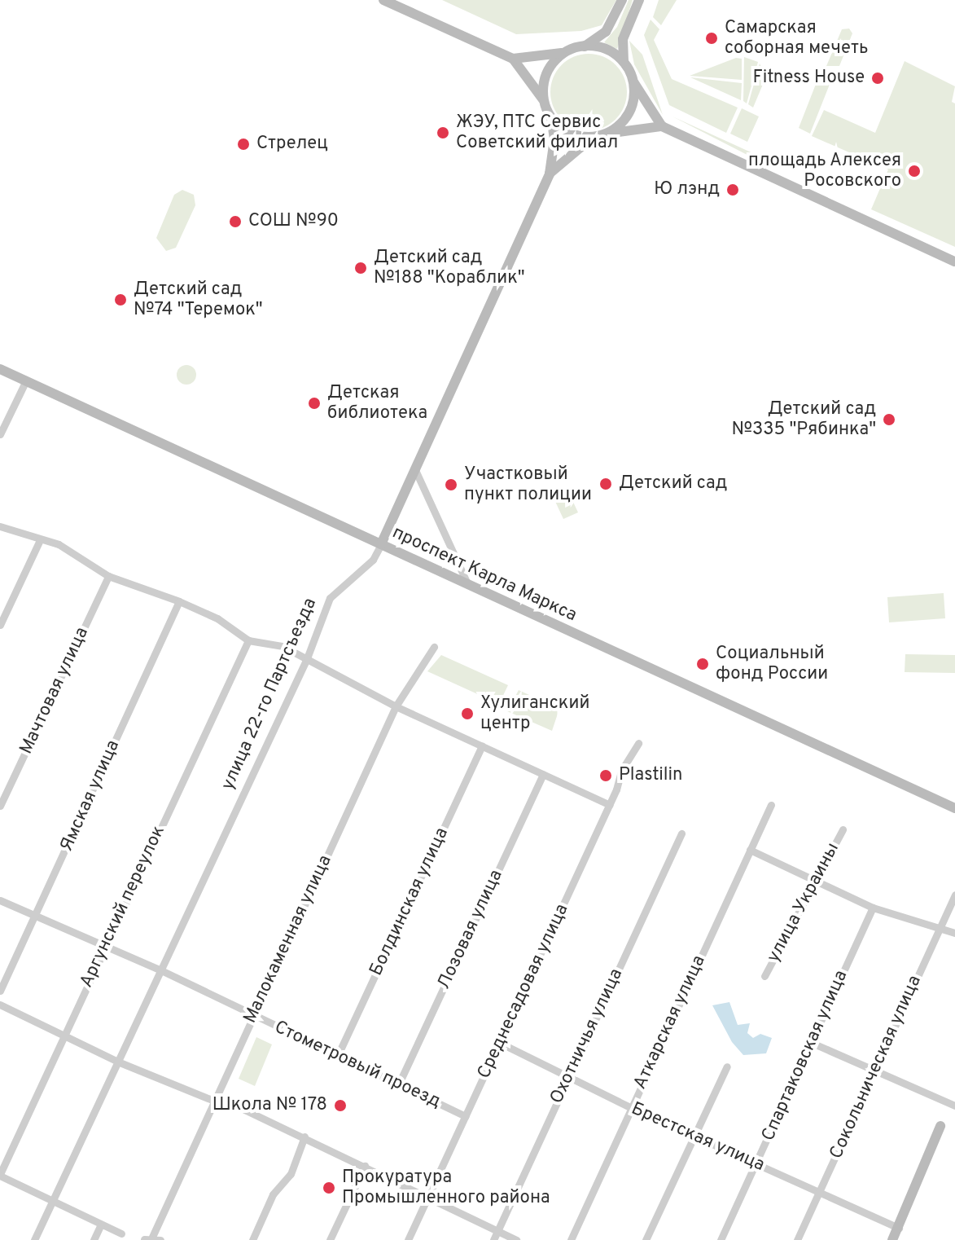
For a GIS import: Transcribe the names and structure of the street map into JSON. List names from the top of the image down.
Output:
{
  "streets": {
    "street": [
      "проспект Карла Маркса",
      "Мачтовая улица",
      "улица 22-го Партсъезда",
      "Ямская улица",
      "Болдинская улица",
      "улица Украины",
      "Аргунский переулок",
      "Лозовая улица",
      "Малокаменная улица",
      "Среднесадовая улица",
      "Аткарская улица",
      "Охотничья улица",
      "Спартаковская улица",
      "Стометровый проезд",
      "Сокольническая улица",
      "Брестская улица"
    ]
  },
  "crossings": [
    ["проспект Карла Маркса", "улица 22-го Партсъезда"],
    ["улица 22-го Партсъезда", "Стометровый проезд"],
    ["Ямская улица", "Стометровый проезд"],
    ["Болдинская улица", "Стометровый проезд"],
    ["Аргунский переулок", "Стометровый проезд"],
    ["Лозовая улица", "Стометровый проезд"],
    ["Малокаменная улица", "Стометровый проезд"],
    ["Среднесадовая улица", "Стометровый проезд"],
    ["Среднесадовая улица", "Брестская улица"],
    ["Аткарская улица", "Брестская улица"],
    ["Охотничья улица", "Брестская улица"],
    ["Спартаковская улица", "Брестская улица"],
    ["Сокольническая улица", "Брестская улица"]
  ],
  "places": [
    "Самарская соборная мечеть",
    "Fitness House",
    "ЖЭУ, ПТС Сервис Советский филиал",
    "Стрелец",
    "площадь Алексея Росовского",
    "Ю лэнд",
    "СОШ №90",
    "Детский сад №188 \"Кораблик\"",
    "Детский сад №74 \"Теремок\"",
    "Детская библиотека",
    "Детский сад №335 \"Рябинка\"",
    "Детский сад",
    "Участковый пункт полиции",
    "Социальный фонд России",
    "Хулиганский центр",
    "Plastilin",
    "Школа № 178",
    "Прокуратура Промышленного района"
  ]
}
